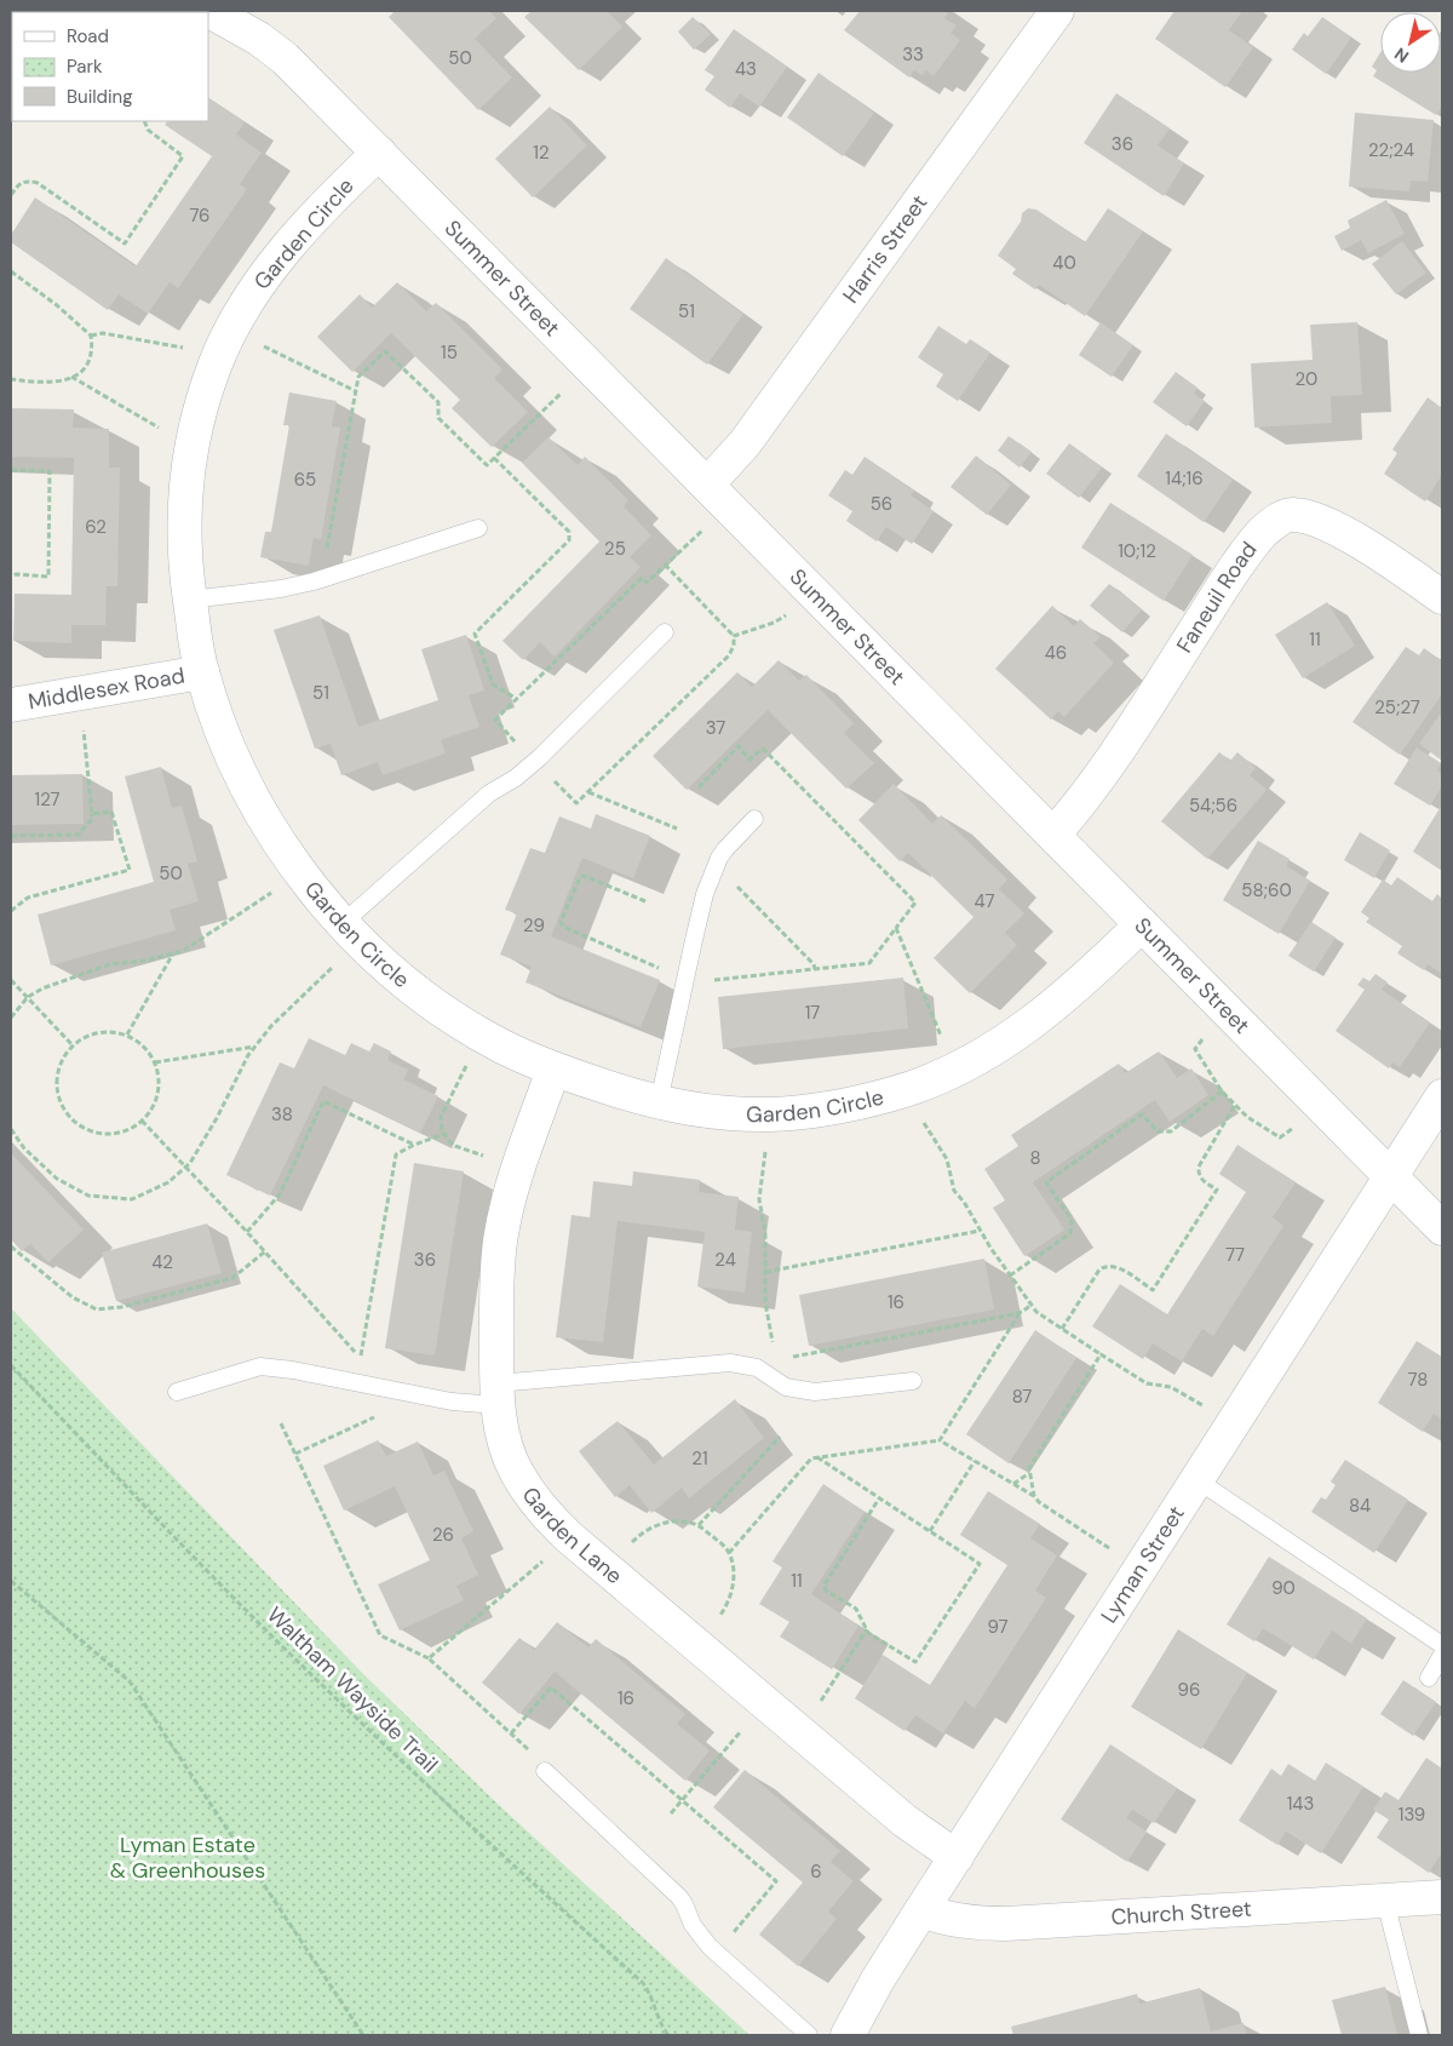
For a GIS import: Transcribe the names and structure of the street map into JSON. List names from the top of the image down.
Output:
{
  "streets": {
    "street": [
      "Garden Circle",
      "Harris Street",
      "Summer Street",
      "Faneuil Road",
      "Middlesex Road",
      "Garden Lane",
      "Lyman Street",
      "Church Street"
    ],
    "path": ["Waltham Wayside Trail"]
  },
  "crossings": [
    ["Garden Circle", "Summer Street"],
    ["Garden Circle", "Middlesex Road"],
    ["Garden Circle", "Garden Lane"],
    ["Harris Street", "Summer Street"],
    ["Summer Street", "Faneuil Road"],
    ["Summer Street", "Lyman Street"],
    ["Garden Lane", "Lyman Street"],
    ["Lyman Street", "Church Street"]
  ],
  "parks": ["Lyman Estate & Greenhouses"],
  "house_numbers": [
    "33",
    "50",
    "43",
    "36",
    "22;24",
    "12",
    "76",
    "40",
    "51",
    "15",
    "20",
    "14;16",
    "65",
    "56",
    "62",
    "25",
    "10;12",
    "11",
    "46",
    "51",
    "25;27",
    "37",
    "127",
    "54;56",
    "50",
    "58;60",
    "47",
    "29",
    "17",
    "38",
    "8",
    "77",
    "36",
    "24",
    "42",
    "16",
    "78",
    "87",
    "21",
    "84",
    "26",
    "11",
    "90",
    "97",
    "96",
    "16",
    "143",
    "139",
    "6"
  ],
  "legend": ["Road", "Park", "Building"],
  "north": "bottom left"
}
